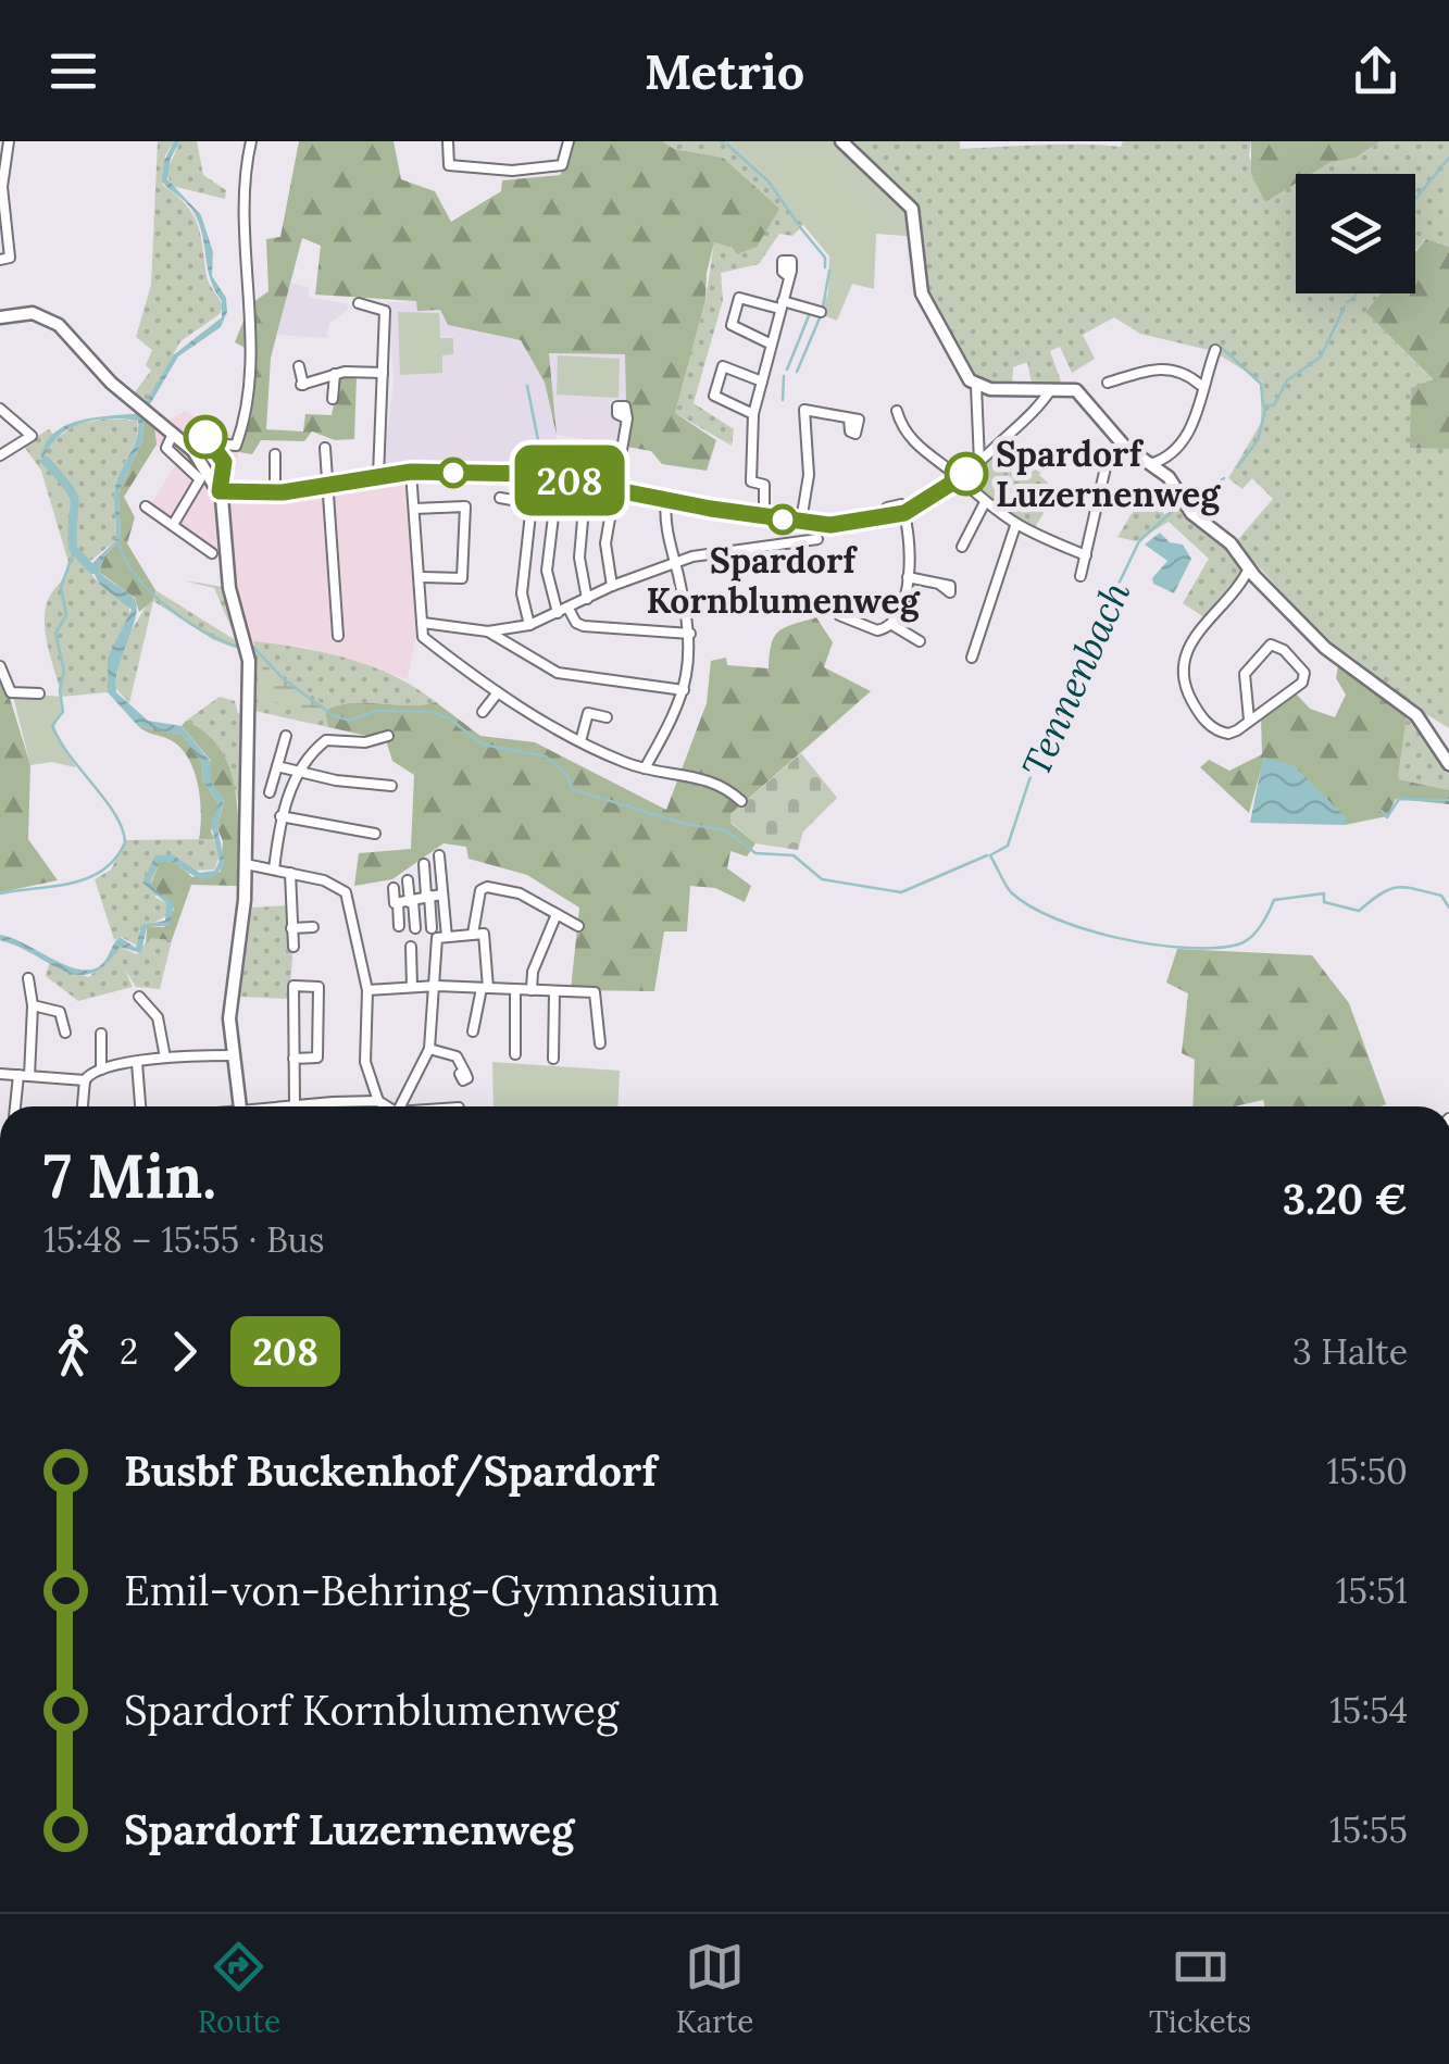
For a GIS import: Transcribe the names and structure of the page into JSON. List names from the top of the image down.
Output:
{
  "water": ["Tennenbach"],
  "places": ["Spardorf Luzernenweg", "Spardorf Kornblumenweg"],
  "lines": ["bus line 208"],
  "page": {
    "header": "Metrio",
    "on_map": "208",
    "heading": ["7 Min.", "15:48 – 15:55 · Bus", "3.20 €"],
    "legs": ["2", "208", "3 Halte"],
    "list": [
      {
        "name": "Busbf Buckenhof/Spardorf",
        "value": "15:50"
      },
      {
        "name": "Emil-von-Behring-Gymnasium",
        "value": "15:51"
      },
      {
        "name": "Spardorf Kornblumenweg",
        "value": "15:54"
      },
      {
        "name": "Spardorf Luzernenweg",
        "value": "15:55"
      }
    ],
    "tabs": ["Route", "Karte", "Tickets"]
  }
}
